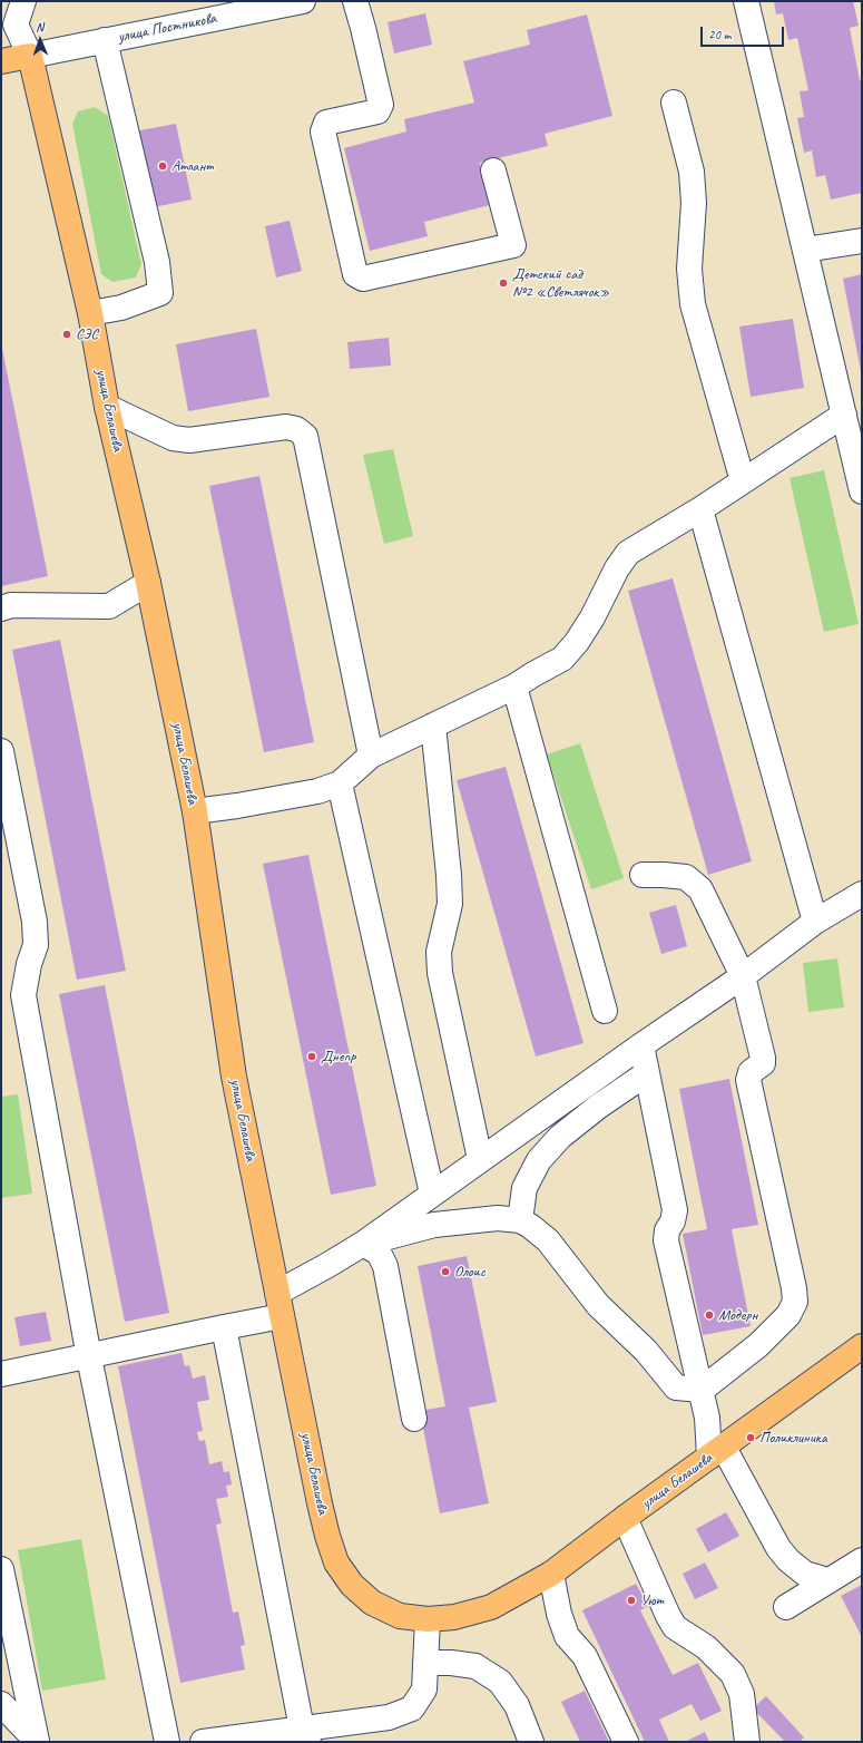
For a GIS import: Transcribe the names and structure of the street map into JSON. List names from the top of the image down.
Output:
{
  "streets": {
    "main road": ["улица Белашева"],
    "street": ["улица Постникова"]
  },
  "crossings": [
    ["улица Постникова", "улица Белашева"]
  ],
  "places": [
    "Атлант",
    "Детский сад №2 «Светлячок»",
    "СЭС",
    "Днепр",
    "Олоис",
    "Модерн",
    "Поликлиника",
    "Уют"
  ],
  "scale_bar": "20 m",
  "north": "top"
}
